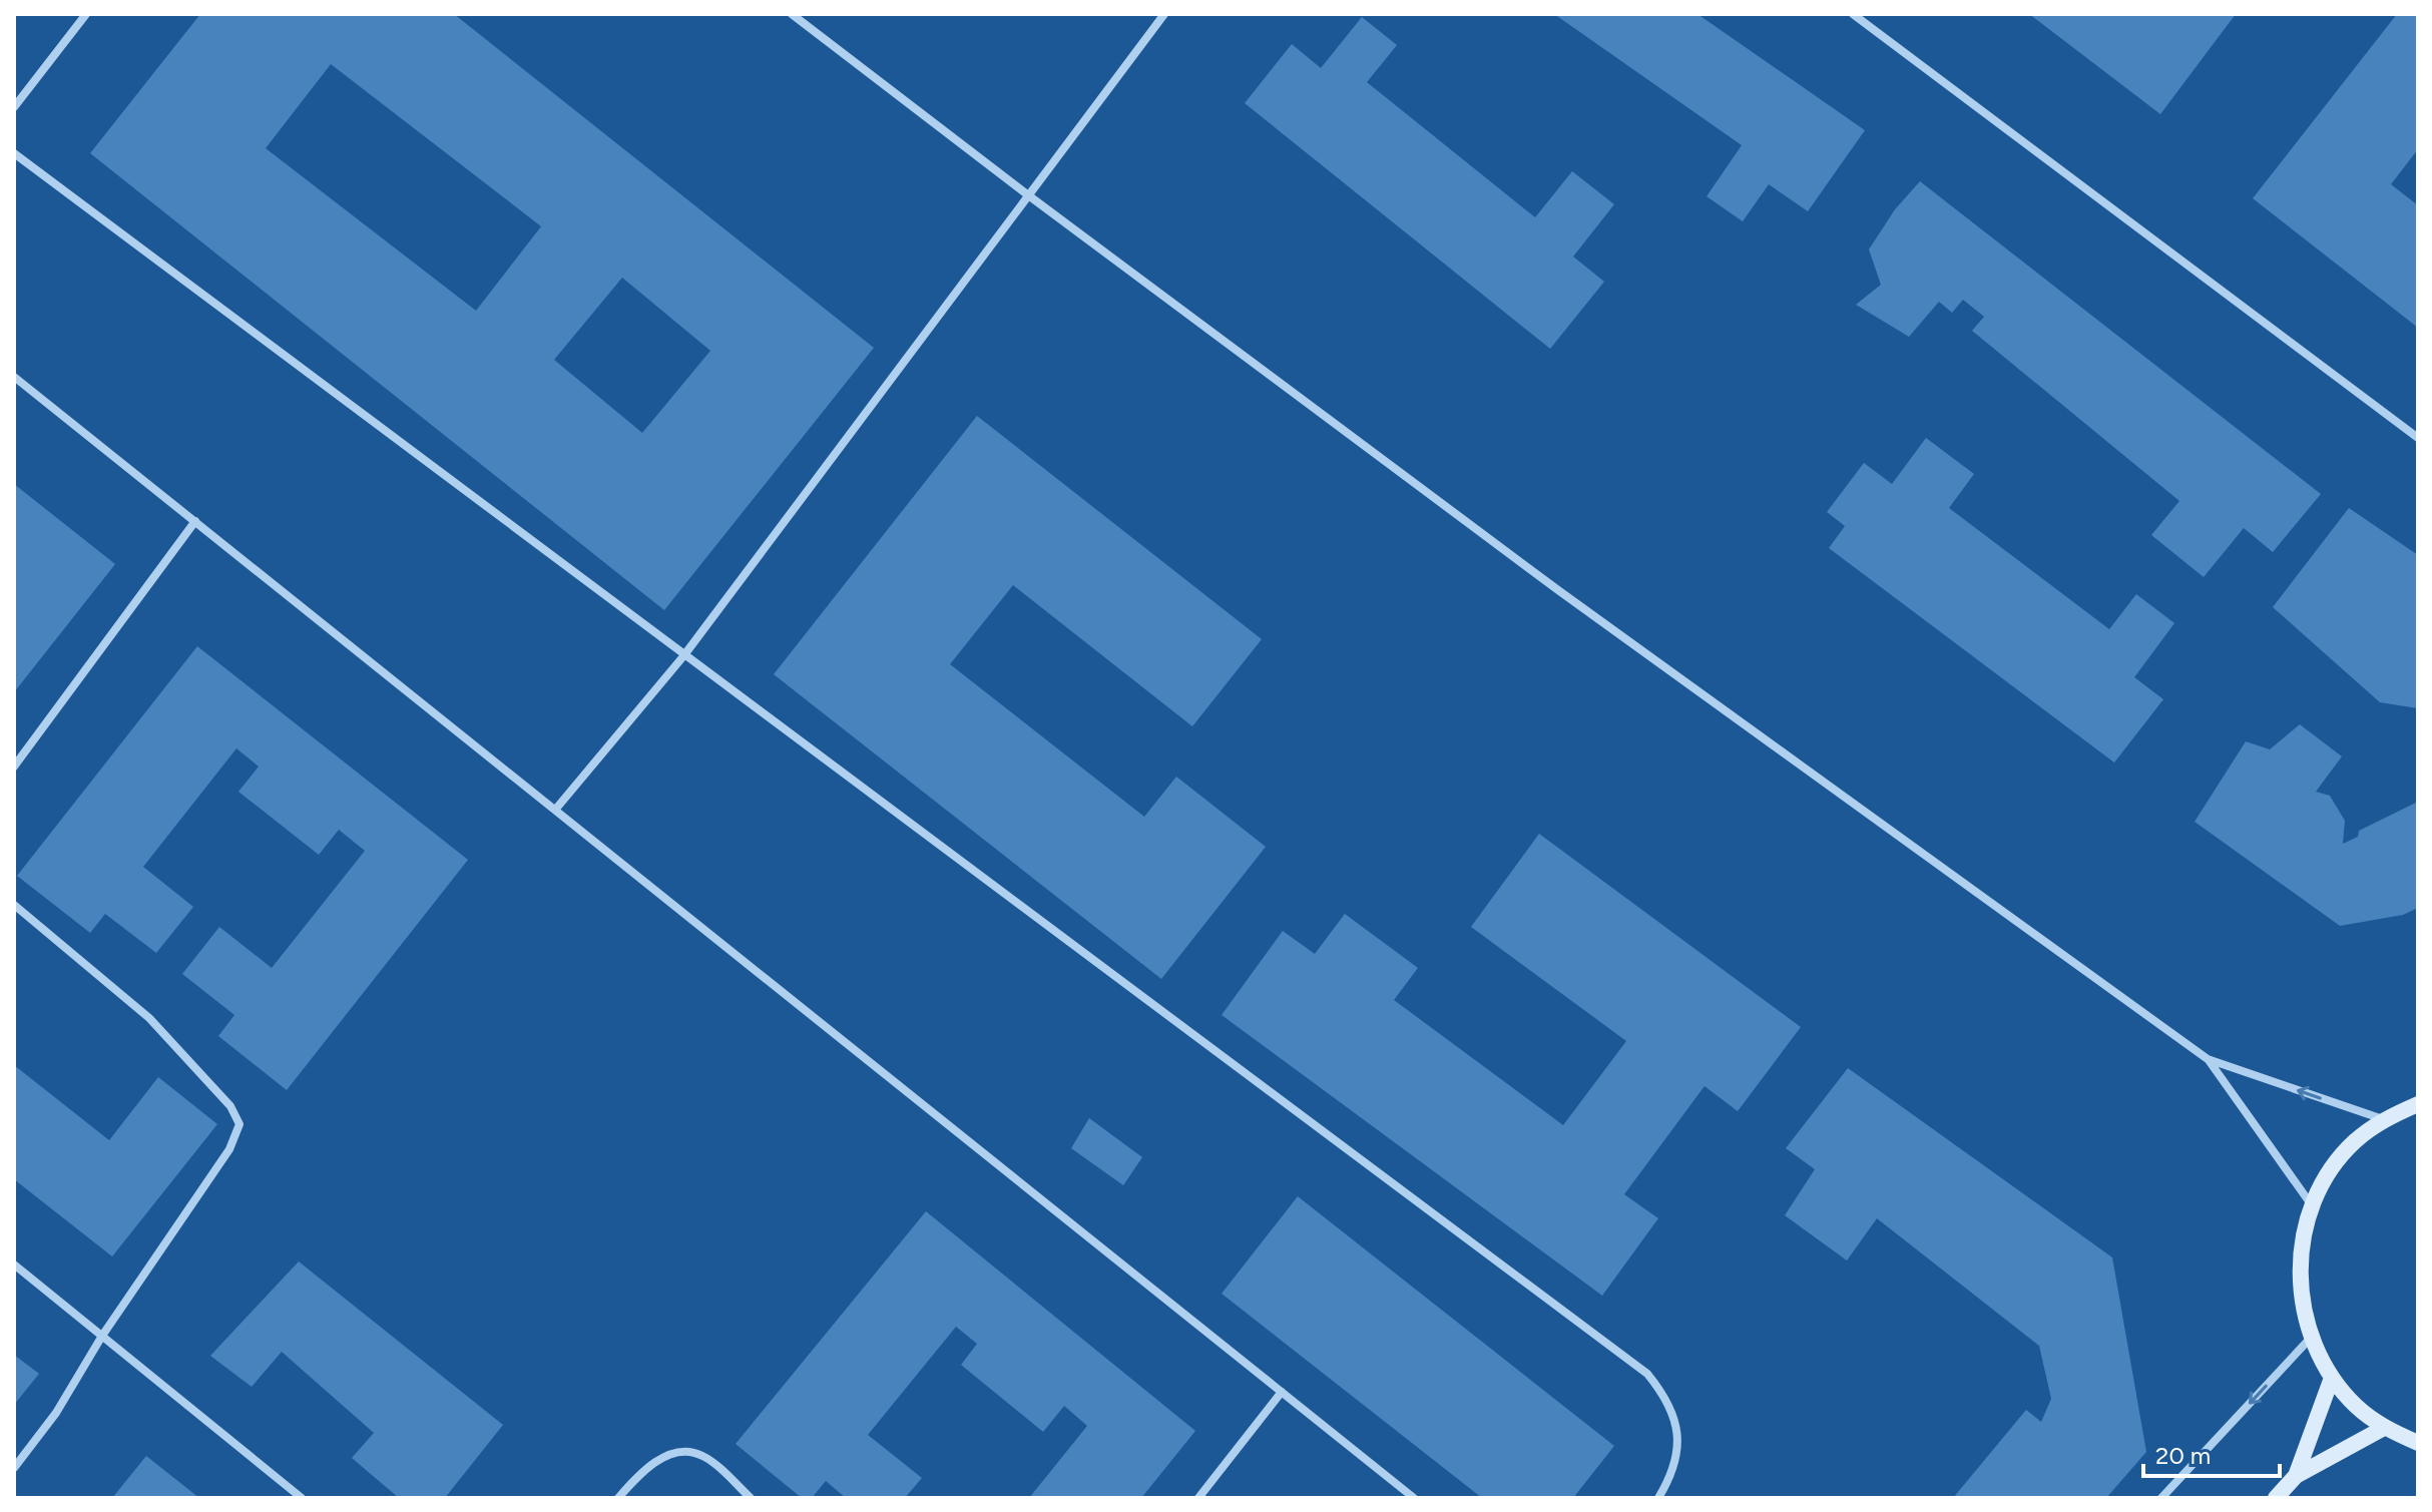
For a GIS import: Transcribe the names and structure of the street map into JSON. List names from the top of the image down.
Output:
{
  "scale_bar": "20 m"
}
